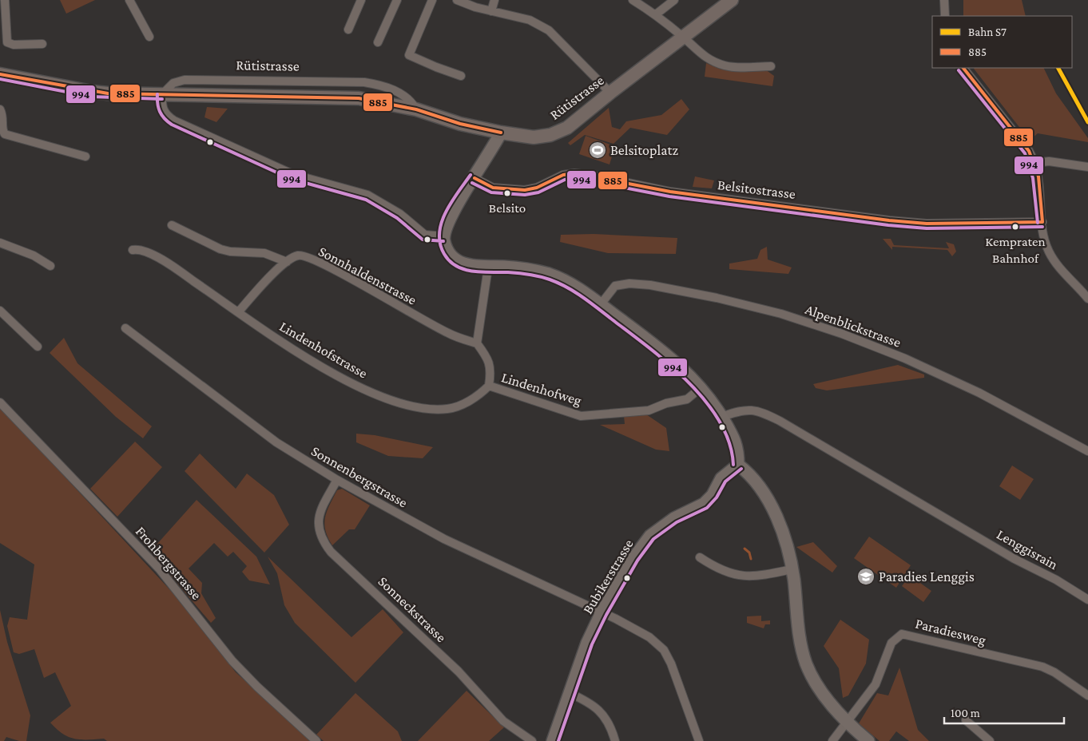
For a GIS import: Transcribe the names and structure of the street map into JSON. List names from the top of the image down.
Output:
{
  "streets": {
    "main road": ["Rütistrasse"],
    "street": [
      "Belsitostrasse",
      "Sonnhaldenstrasse",
      "Alpenblickstrasse",
      "Lindenhofstrasse",
      "Lindenhofweg",
      "Sonnenbergstrasse",
      "Lenggisrain",
      "Frohbergstrasse",
      "Bubikerstrasse",
      "Sonneckstrasse",
      "Paradiesweg"
    ]
  },
  "crossings": [
    ["Sonnhaldenstrasse", "Lindenhofstrasse"],
    ["Lindenhofstrasse", "Lindenhofweg"],
    ["Sonnenbergstrasse", "Bubikerstrasse"],
    ["Sonnenbergstrasse", "Sonneckstrasse"]
  ],
  "places": {
    "sports": ["Belsitoplatz"],
    "other": ["Belsito", "Kempraten Bahnhof"],
    "school or university": ["Paradies Lenggis"]
  },
  "lines": ["rail line S7", "transit line 885", "transit line 994"],
  "legend": ["Bahn S7", "885"],
  "scale_bar": "100 m"
}
